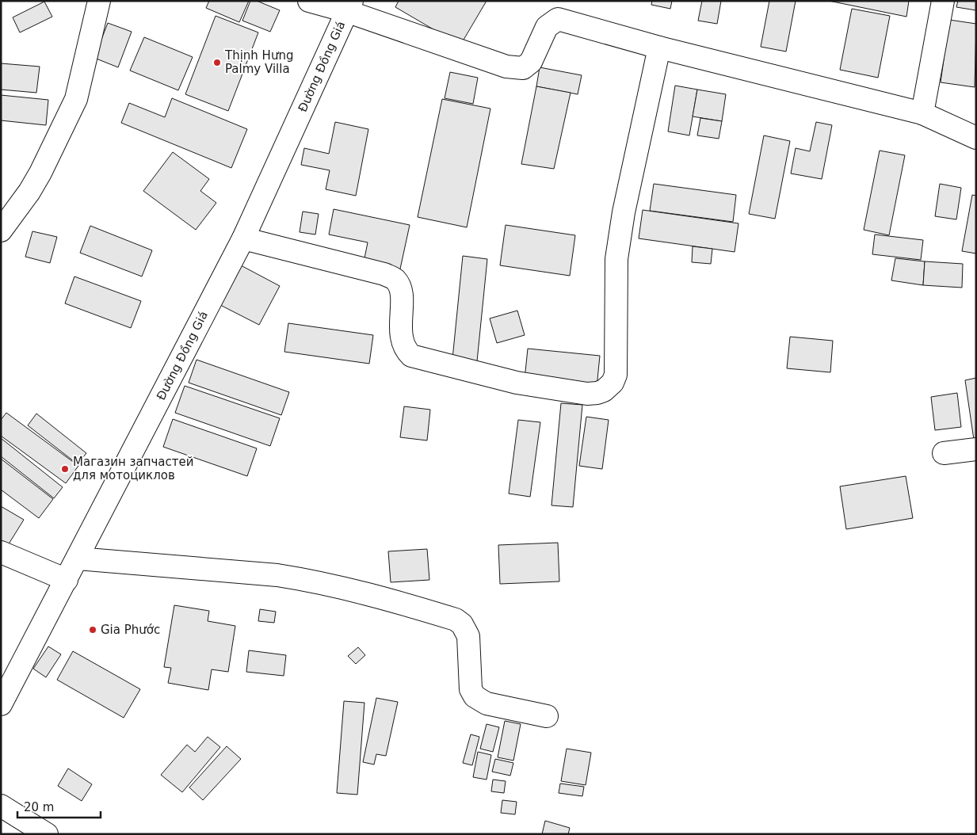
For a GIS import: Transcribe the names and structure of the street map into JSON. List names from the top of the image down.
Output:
{
  "streets": {
    "street": ["Đường Đồng Giá"]
  },
  "places": ["Thịnh Hưng Palmy Villa", "Магазин запчастей для мотоциклов", "Gia Phước"],
  "scale_bar": "20 m"
}
